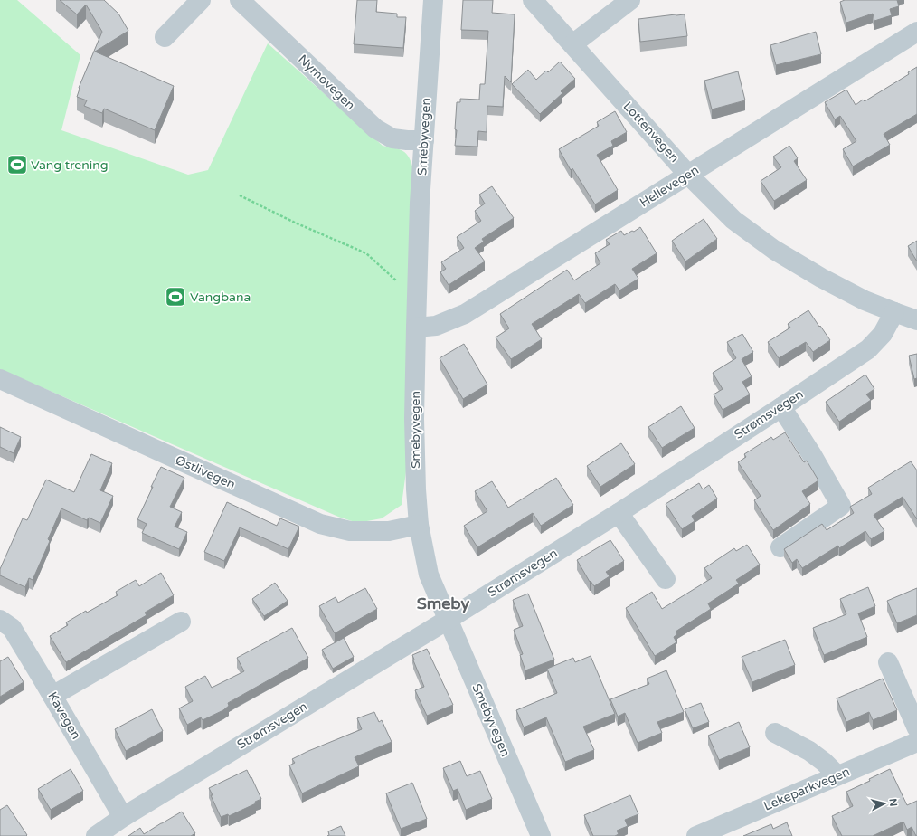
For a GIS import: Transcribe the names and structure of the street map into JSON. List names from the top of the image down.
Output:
{
  "streets": {
    "street": [
      "Nymovegen",
      "Lottenvegen",
      "Smebyvegen",
      "Hellevegen",
      "Strømsvegen",
      "Østlivegen",
      "Kavegen",
      "Lekeparkvegen"
    ]
  },
  "crossings": [
    ["Nymovegen", "Smebyvegen"],
    ["Lottenvegen", "Hellevegen"],
    ["Lottenvegen", "Strømsvegen"],
    ["Smebyvegen", "Hellevegen"],
    ["Smebyvegen", "Strømsvegen"],
    ["Smebyvegen", "Østlivegen"],
    ["Strømsvegen", "Kavegen"]
  ],
  "districts": ["Smeby"],
  "places": {
    "sports": ["Vang trening", "Vangbana"]
  },
  "north": "right"
}
